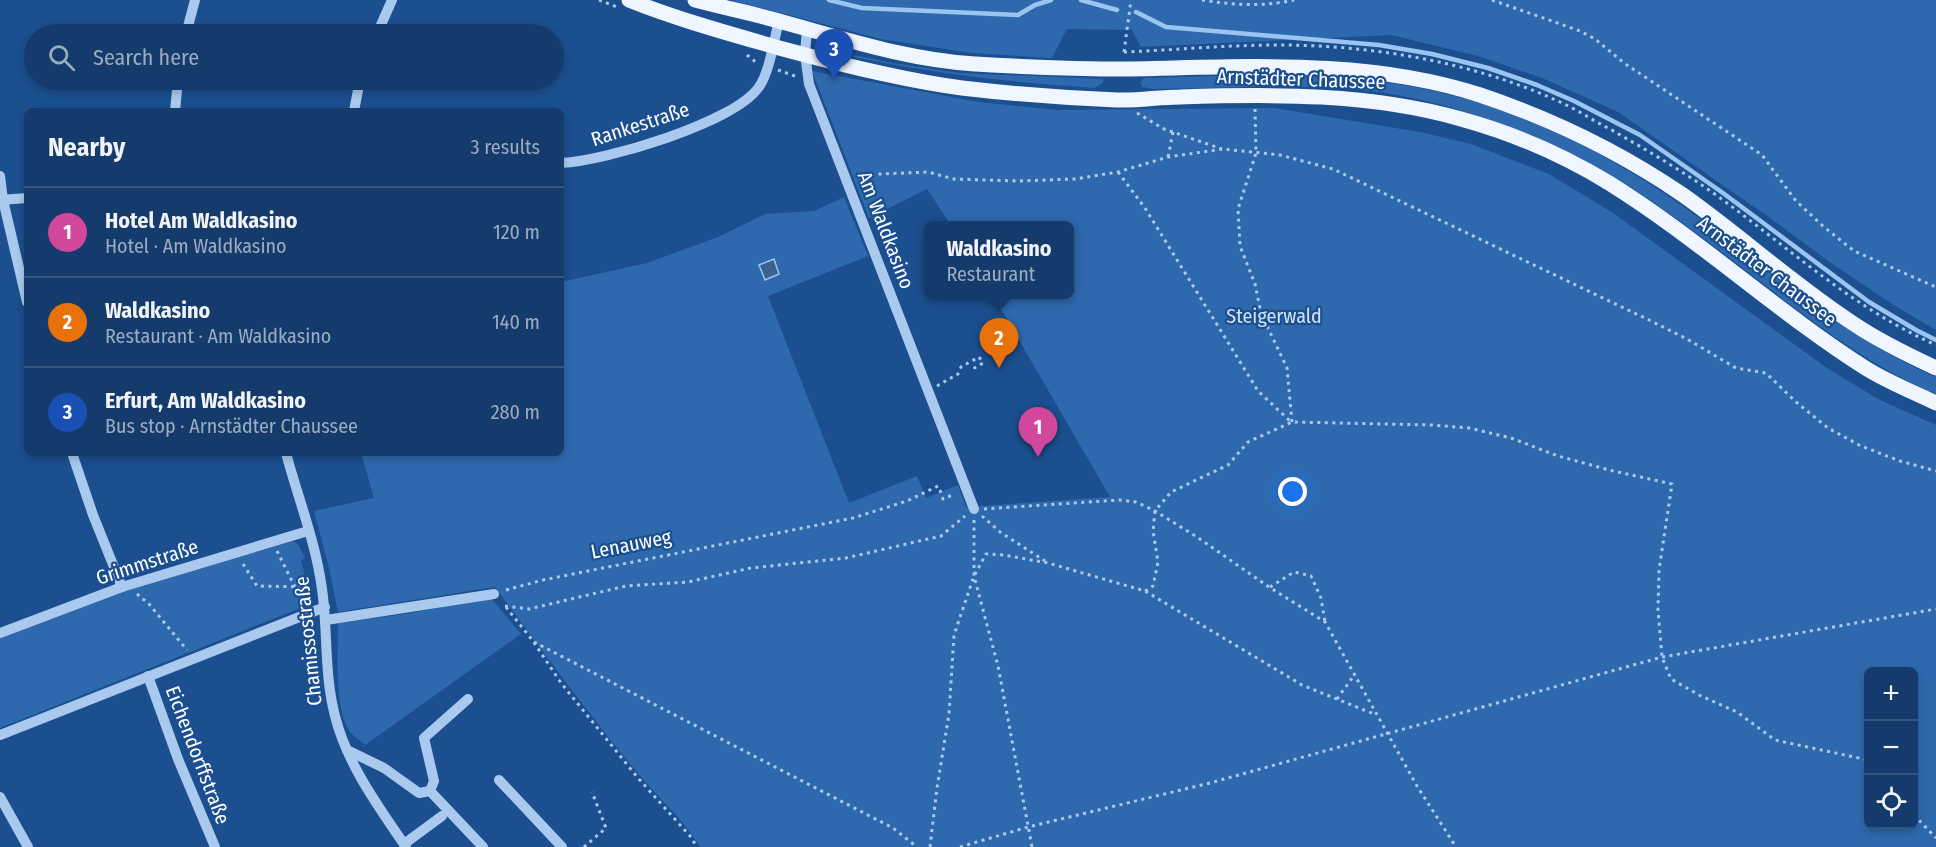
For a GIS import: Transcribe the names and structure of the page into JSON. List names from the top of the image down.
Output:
{
  "streets": {
    "main road": ["Arnstädter Chaussee"],
    "street": [
      "Rankestraße",
      "Am Waldkasino",
      "Grimmstraße",
      "Chamissostraße",
      "Eichendorffstraße"
    ],
    "path": ["Lenauweg"]
  },
  "crossings": [
    ["Arnstädter Chaussee", "Rankestraße"],
    ["Arnstädter Chaussee", "Am Waldkasino"],
    ["Am Waldkasino", "Lenauweg"],
    ["Grimmstraße", "Chamissostraße"],
    ["Chamissostraße", "Eichendorffstraße"]
  ],
  "parks": ["Steigerwald"],
  "page": {
    "search": "Search here",
    "pins": ["3", "2", "1"],
    "heading": ["Nearby", "3 results"],
    "list": [
      {
        "mark": "1",
        "name": "Hotel Am Waldkasino",
        "note": "Hotel · Am Waldkasino",
        "value": "120 m"
      },
      {
        "mark": "2",
        "name": "Waldkasino",
        "note": "Restaurant · Am Waldkasino",
        "value": "140 m"
      },
      {
        "mark": "3",
        "name": "Erfurt, Am Waldkasino",
        "note": "Bus stop · Arnstädter Chaussee",
        "value": "280 m"
      }
    ],
    "popup": ["Waldkasino", "Restaurant"],
    "map_buttons": ["+", "−"]
  }
}
